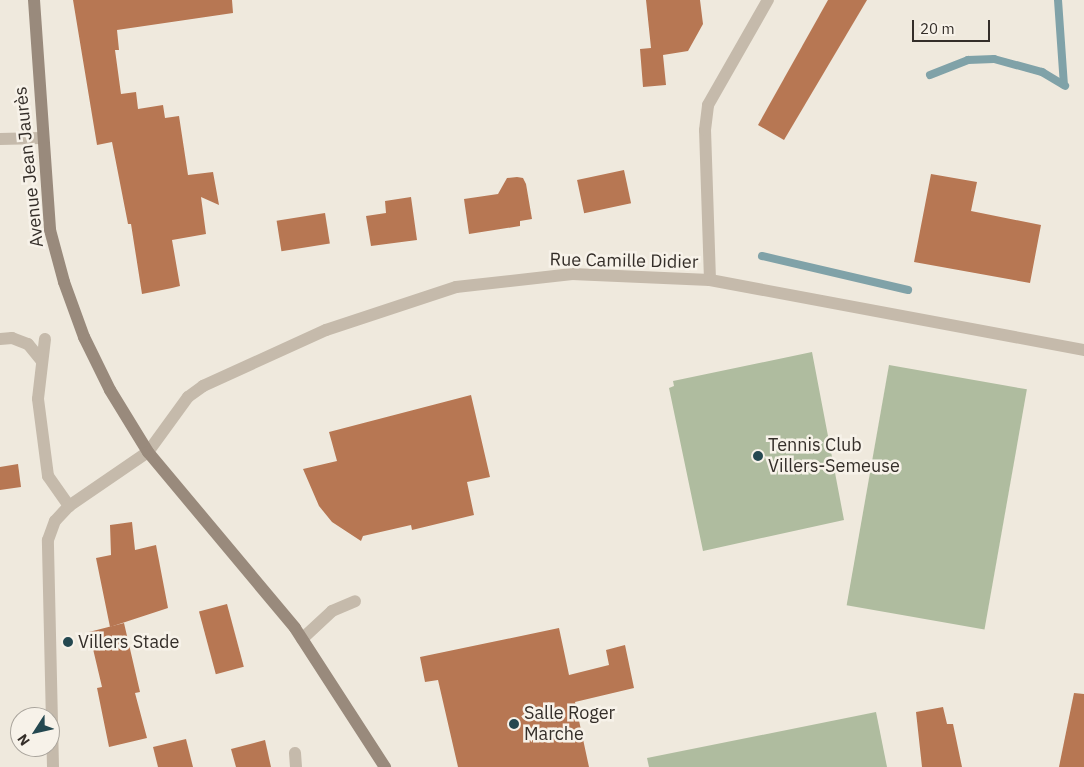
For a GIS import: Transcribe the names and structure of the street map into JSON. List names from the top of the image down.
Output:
{
  "streets": {
    "main road": ["Avenue Jean Jaurès"],
    "street": ["Rue Camille Didier"]
  },
  "crossings": [
    ["Avenue Jean Jaurès", "Rue Camille Didier"]
  ],
  "places": ["Tennis Club Villers-Semeuse", "Villers Stade", "Salle Roger Marche"],
  "scale_bar": "20 m",
  "north": "bottom left"
}
